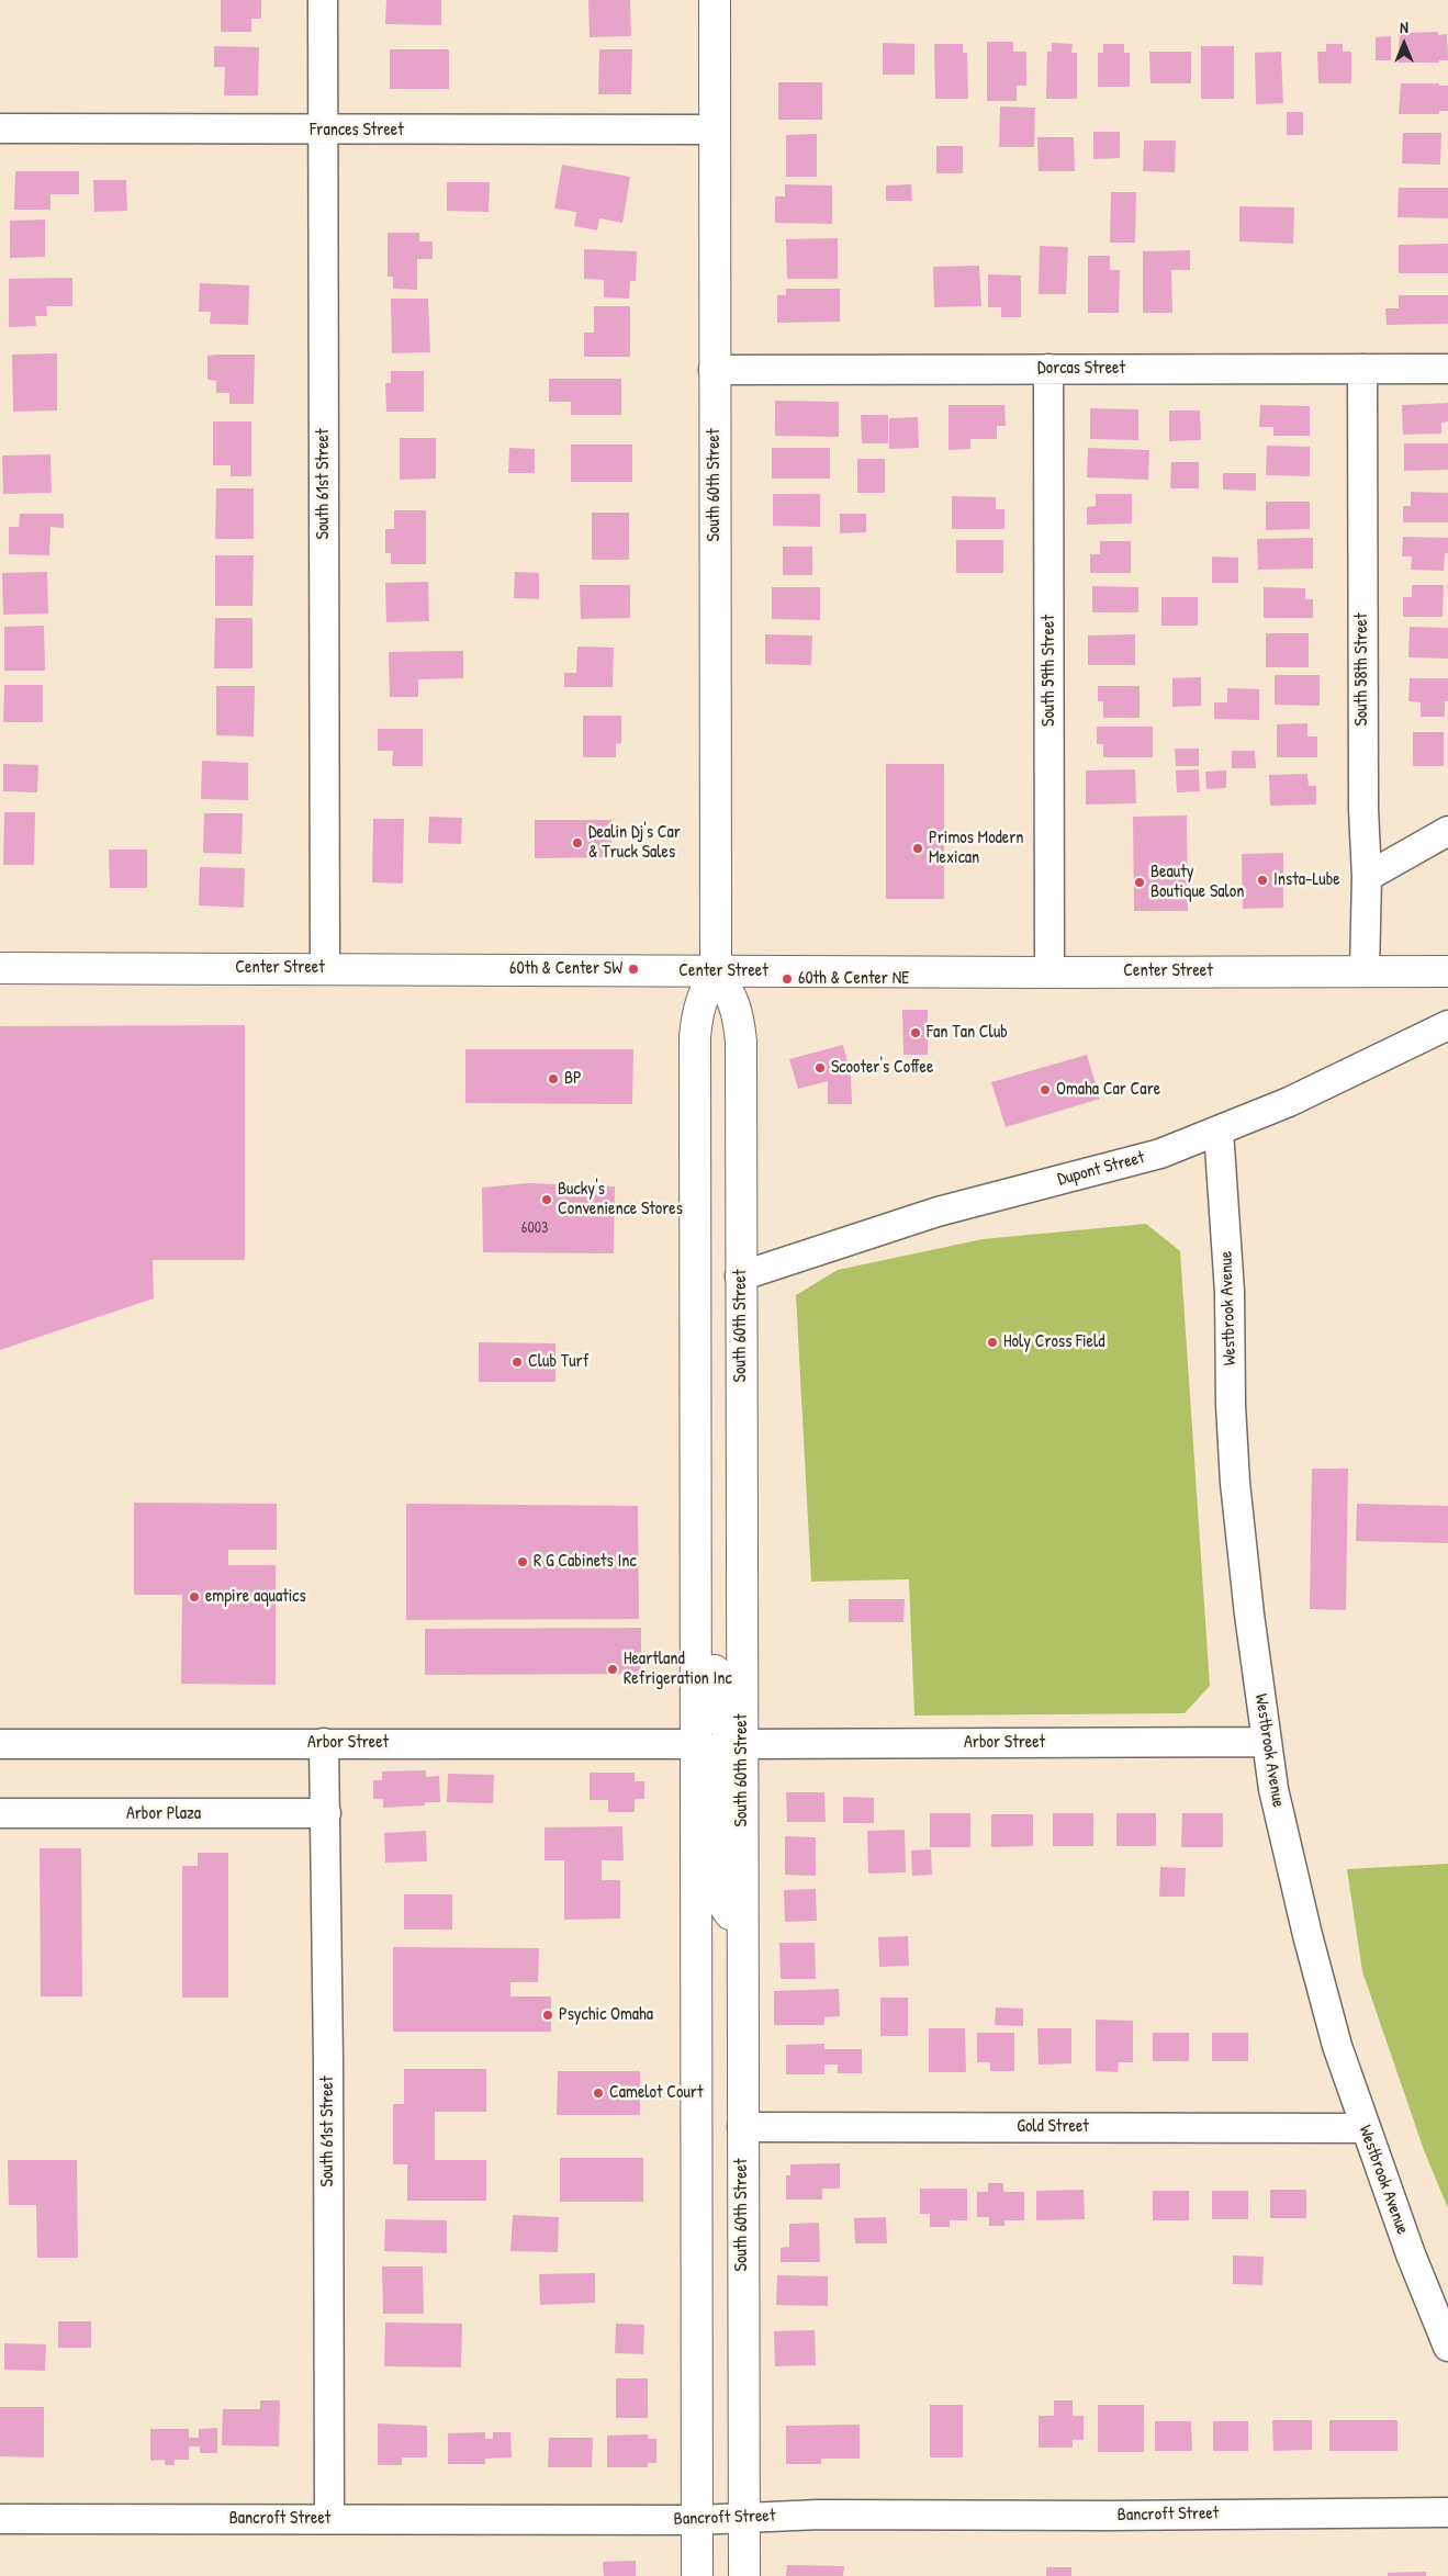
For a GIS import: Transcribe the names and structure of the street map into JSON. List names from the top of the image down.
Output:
{
  "streets": {
    "main road": ["South 60th Street", "Center Street"],
    "street": [
      "Frances Street",
      "Dorcas Street",
      "South 61st Street",
      "South 58th Street",
      "South 59th Street",
      "Dupont Street",
      "Westbrook Avenue",
      "Arbor Street",
      "Arbor Plaza",
      "Gold Street",
      "Bancroft Street"
    ]
  },
  "crossings": [
    ["Frances Street", "South 61st Street"],
    ["Frances Street", "South 60th Street"],
    ["Dorcas Street", "South 60th Street"],
    ["Dorcas Street", "South 58th Street"],
    ["Dorcas Street", "South 59th Street"],
    ["South 61st Street", "Center Street"],
    ["South 61st Street", "Arbor Street"],
    ["South 61st Street", "Arbor Plaza"],
    ["South 61st Street", "Bancroft Street"],
    ["South 60th Street", "Center Street"],
    ["South 60th Street", "Dupont Street"],
    ["South 60th Street", "Arbor Street"],
    ["South 60th Street", "Gold Street"],
    ["South 60th Street", "Bancroft Street"],
    ["South 58th Street", "Center Street"],
    ["South 59th Street", "Center Street"],
    ["Dupont Street", "Westbrook Avenue"],
    ["Westbrook Avenue", "Arbor Street"],
    ["Westbrook Avenue", "Gold Street"]
  ],
  "places": [
    "Dealin Dj's Car & Truck Sales",
    "Primos Modern Mexican",
    "Insta-Lube",
    "Beauty Boutique Salon",
    "60th & Center SW",
    "60th & Center NE",
    "Fan Tan Club",
    "Scooter's Coffee",
    "BP",
    "Omaha Car Care",
    "Bucky's Convenience Stores",
    "Holy Cross Field",
    "Club Turf",
    "R G Cabinets Inc",
    "empire aquatics",
    "Heartland Refrigeration Inc",
    "Psychic Omaha",
    "Camelot Court"
  ],
  "house_numbers": ["6003"],
  "north": "top"
}
